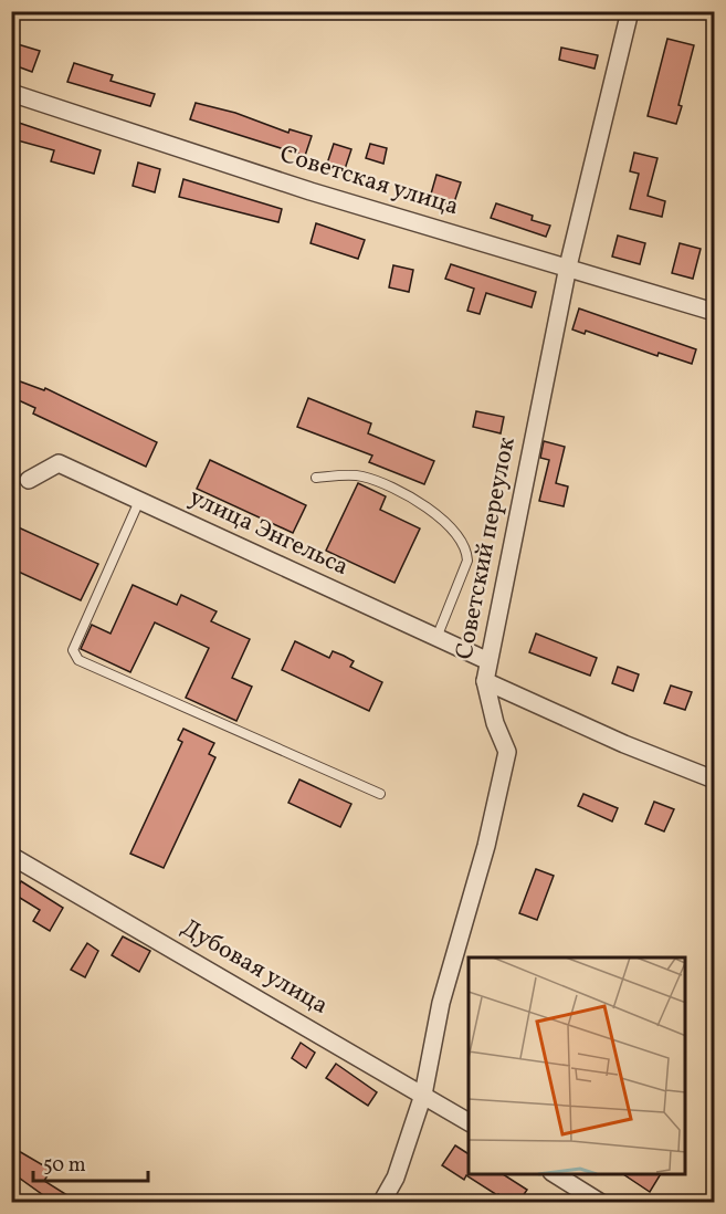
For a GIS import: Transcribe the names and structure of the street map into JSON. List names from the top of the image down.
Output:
{
  "streets": {
    "street": [
      "Советская улица",
      "улица Энгельса",
      "Советский переулок",
      "Дубовая улица"
    ]
  },
  "crossings": [
    ["Советская улица", "Советский переулок"],
    ["улица Энгельса", "Советский переулок"],
    ["Советский переулок", "Дубовая улица"]
  ],
  "scale_bar": "50 m"
}
